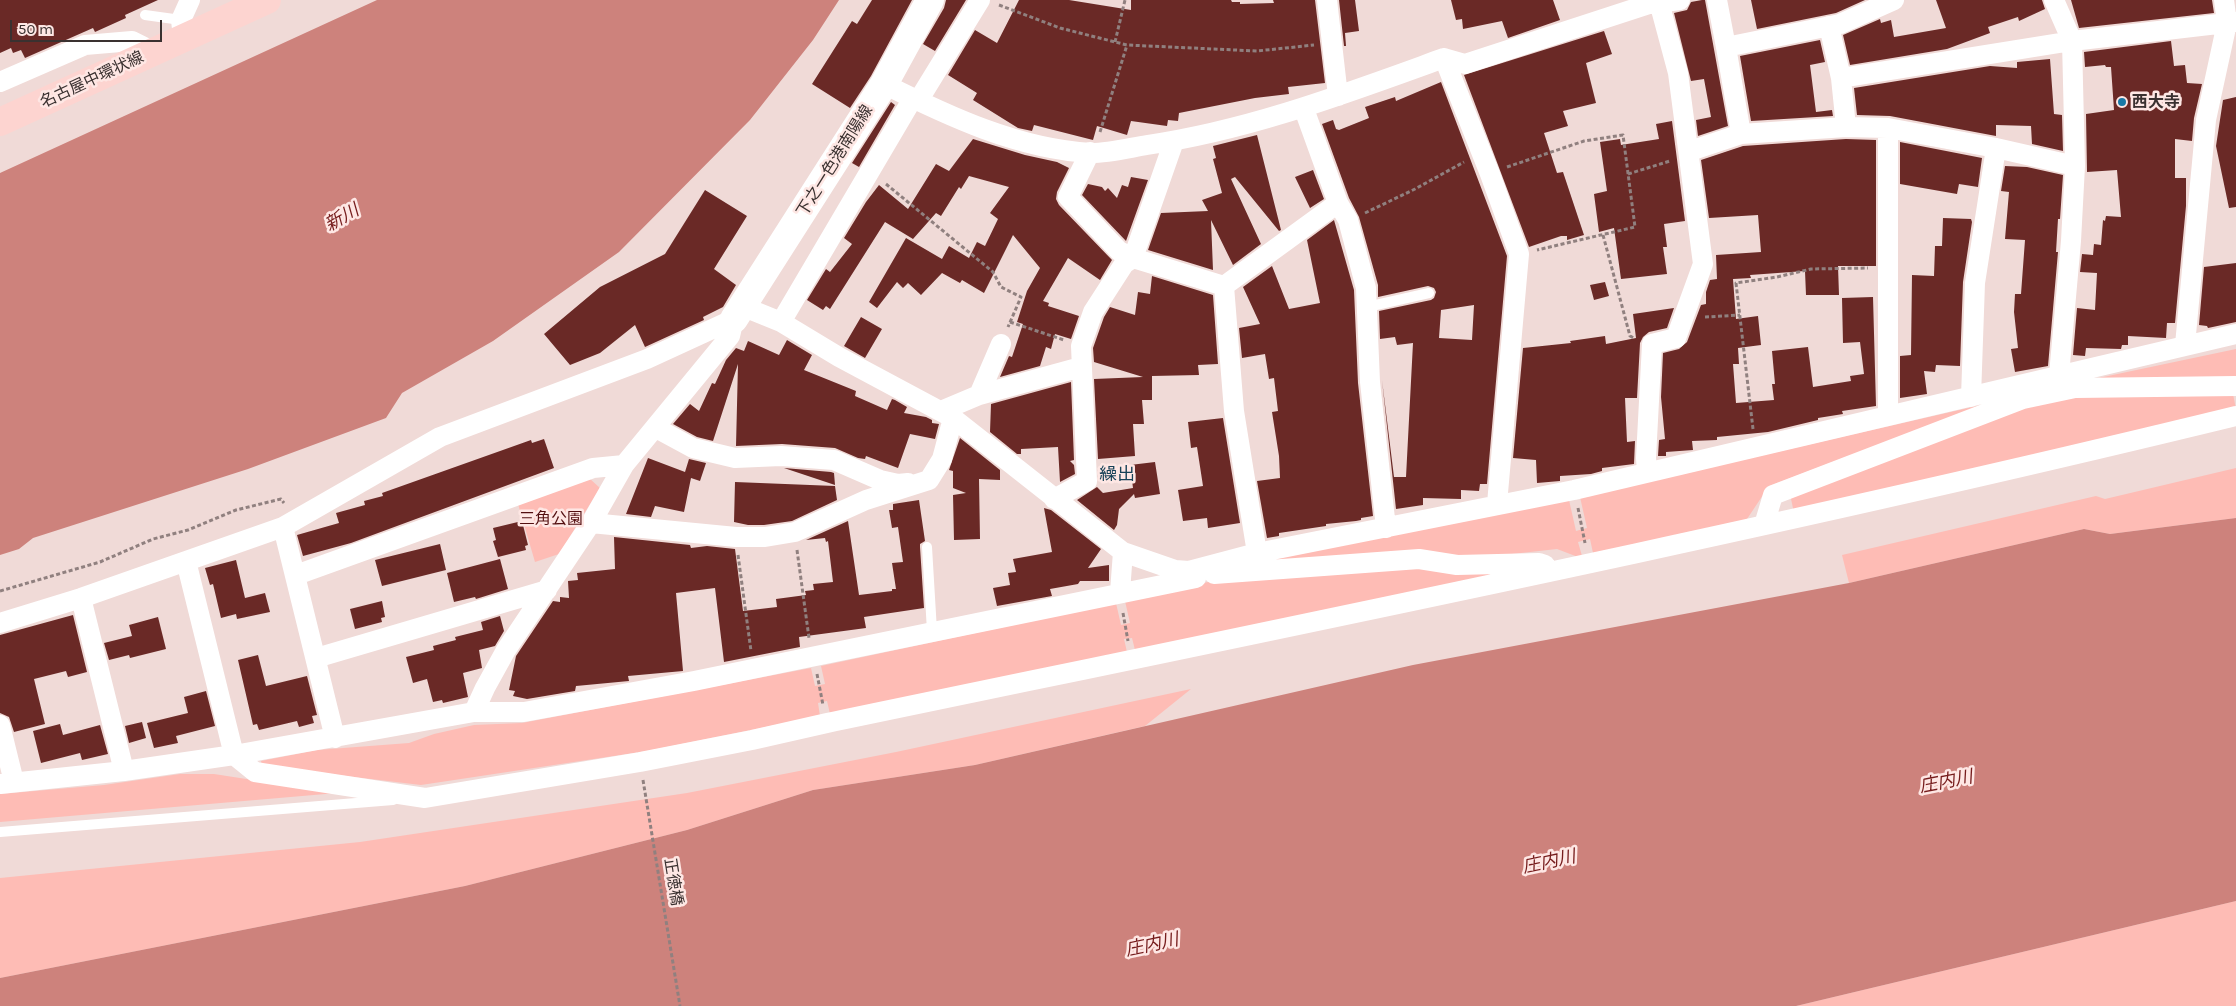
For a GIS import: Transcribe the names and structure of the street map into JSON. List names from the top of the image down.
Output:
{
  "streets": {
    "main road": ["名古屋中環状線", "下之一色港南陽線"],
    "path": ["正徳橋"]
  },
  "districts": ["繰出"],
  "water": ["新川", "庄内川"],
  "parks": ["三角公園"],
  "places": ["西大寺"],
  "scale_bar": "50 m"
}
